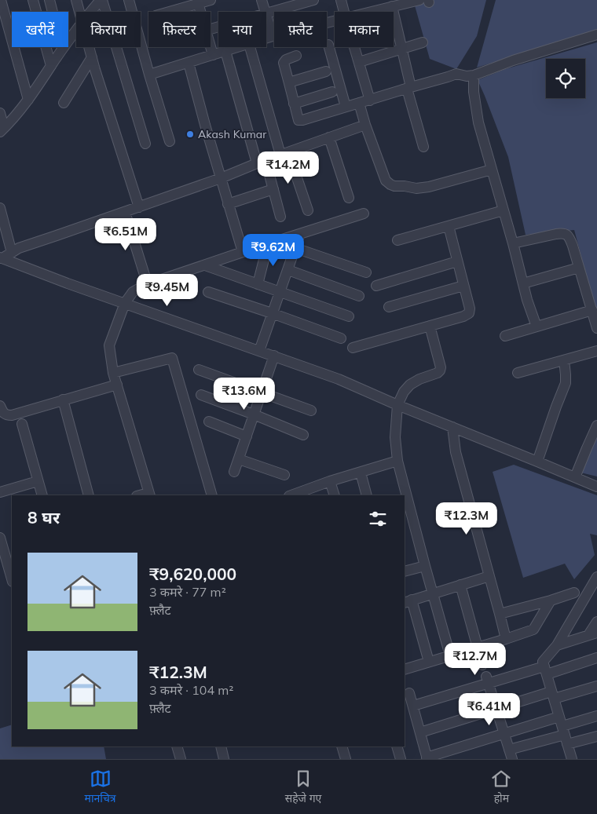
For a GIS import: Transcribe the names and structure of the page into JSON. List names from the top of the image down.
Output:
{
  "places": ["Akash Kumar"],
  "page": {
    "chip": [
      "खरीदें",
      "किराया",
      "फ़िल्टर",
      "नया",
      "फ़्लैट",
      "मकान"
    ],
    "price": [
      "₹14.2M",
      "₹6.51M",
      "₹9.62M",
      "₹9.45M",
      "₹13.6M",
      "₹12.3M",
      "₹12.7M",
      "₹6.41M"
    ],
    "heading": "8 घर",
    "list": [
      {
        "name": "₹9,620,000",
        "note": "3 कमरे · 77 m² · फ़्लैट"
      },
      {
        "name": "₹12.3M",
        "note": "3 कमरे · 104 m² · फ़्लैट"
      }
    ],
    "tabs": ["मानचित्र", "सहेजे गए", "होम"]
  }
}
